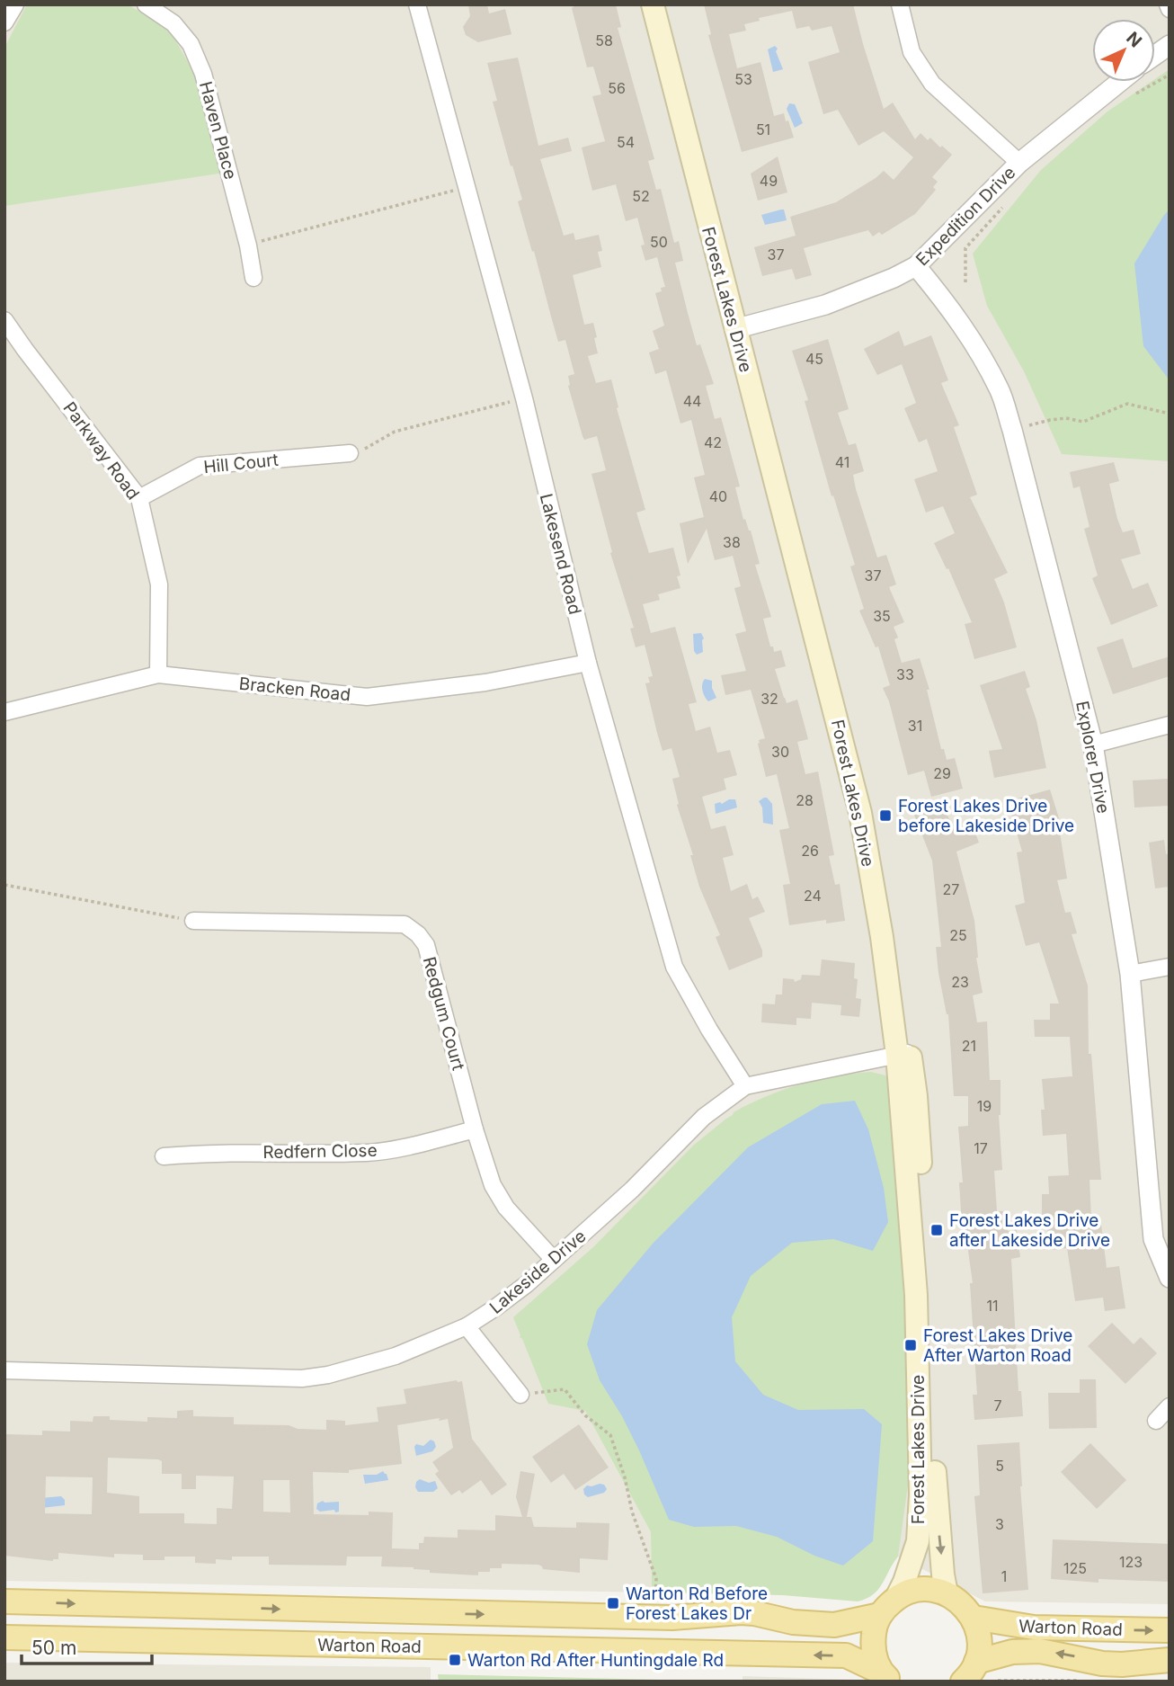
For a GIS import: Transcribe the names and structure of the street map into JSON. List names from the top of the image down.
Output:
{
  "streets": {
    "main road": ["Forest Lakes Drive", "Warton Road"],
    "street": [
      "Haven Place",
      "Expedition Drive",
      "Parkway Road",
      "Hill Court",
      "Lakesend Road",
      "Bracken Road",
      "Explorer Drive",
      "Redgum Court",
      "Redfern Close",
      "Lakeside Drive"
    ]
  },
  "crossings": [
    ["Expedition Drive", "Forest Lakes Drive"],
    ["Expedition Drive", "Explorer Drive"],
    ["Forest Lakes Drive", "Lakeside Drive"],
    ["Parkway Road", "Hill Court"],
    ["Parkway Road", "Bracken Road"],
    ["Lakesend Road", "Bracken Road"],
    ["Lakesend Road", "Lakeside Drive"],
    ["Redgum Court", "Redfern Close"],
    ["Redgum Court", "Lakeside Drive"]
  ],
  "places": {
    "transit": [
      "Forest Lakes Drive before Lakeside Drive",
      "Forest Lakes Drive after Lakeside Drive",
      "Forest Lakes Drive After Warton Road",
      "Warton Rd Before Forest Lakes Dr",
      "Warton Rd After Huntingdale Rd"
    ]
  },
  "house_numbers": [
    "58",
    "53",
    "56",
    "51",
    "54",
    "49",
    "52",
    "50",
    "37",
    "45",
    "44",
    "42",
    "41",
    "40",
    "38",
    "37",
    "35",
    "33",
    "32",
    "31",
    "30",
    "29",
    "28",
    "26",
    "27",
    "24",
    "25",
    "23",
    "21",
    "19",
    "17",
    "11",
    "7",
    "5",
    "3",
    "123",
    "125",
    "1"
  ],
  "scale_bar": "50 m",
  "north": "top right"
}
